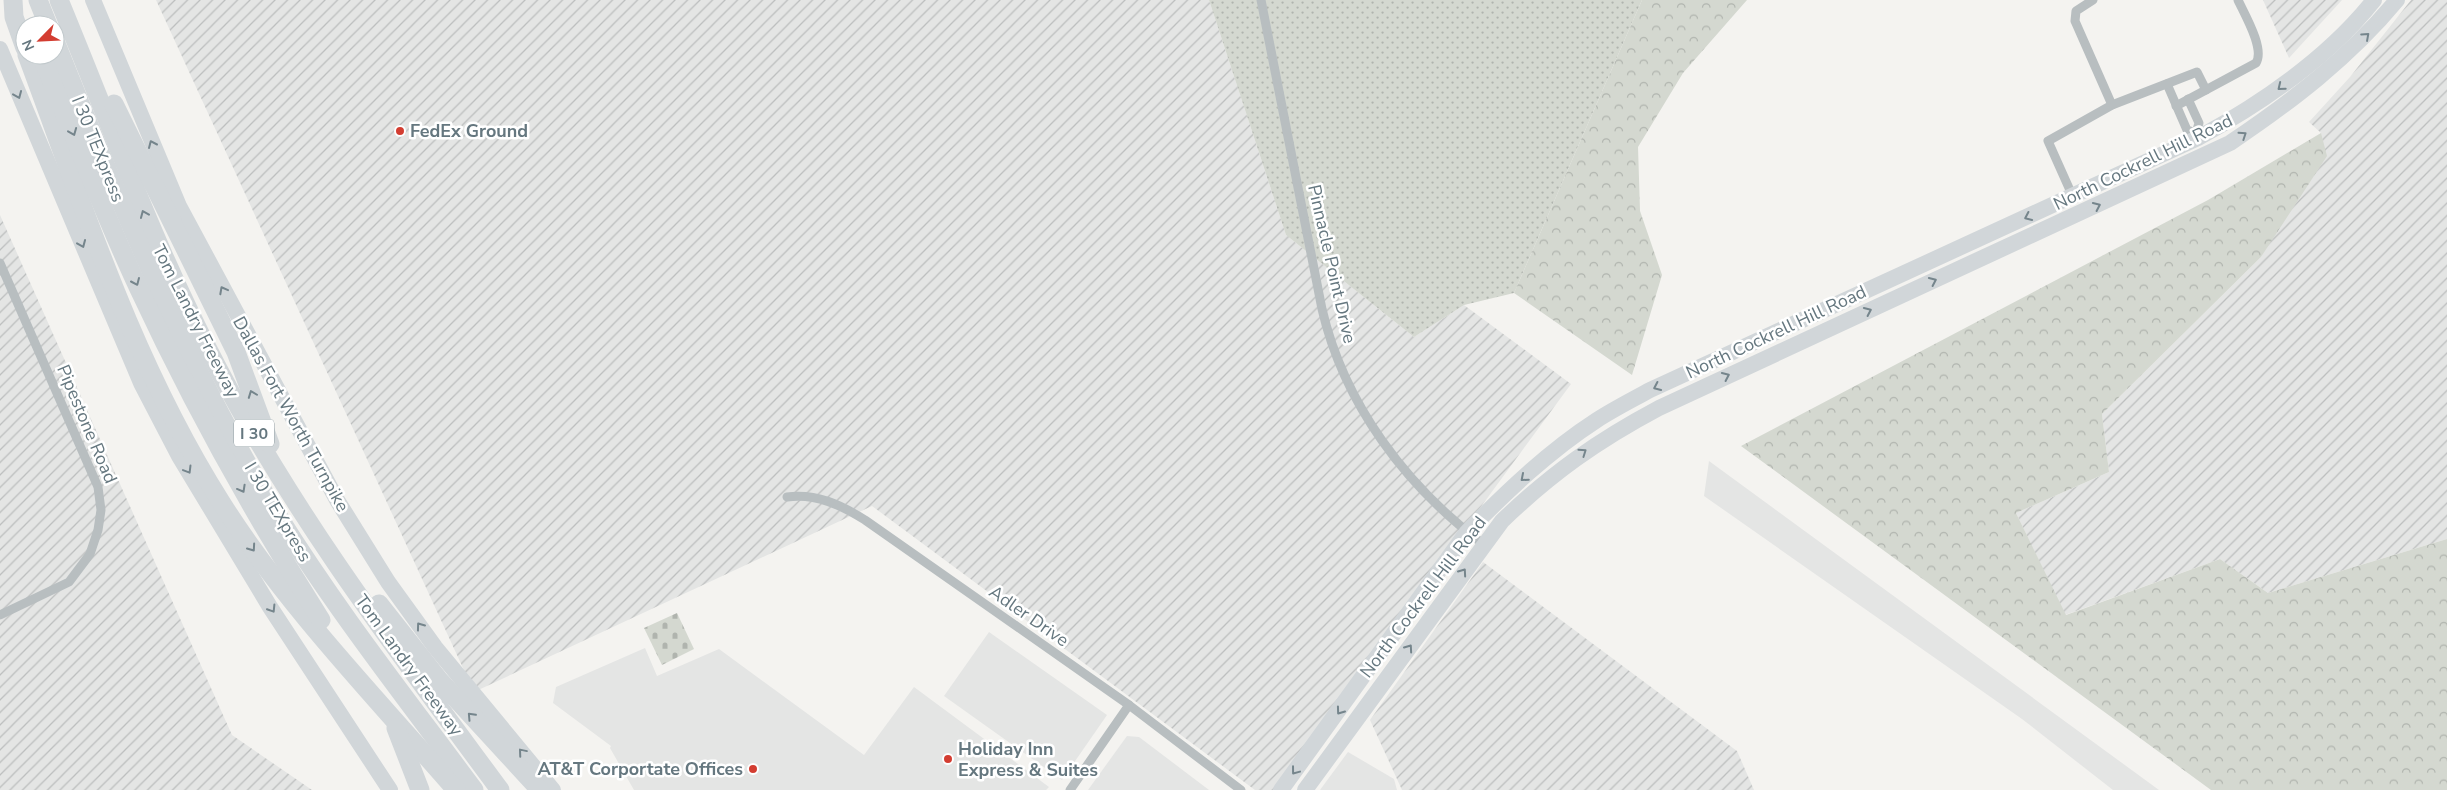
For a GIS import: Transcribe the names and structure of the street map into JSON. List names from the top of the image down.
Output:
{
  "streets": {
    "highway": ["I 30 TEXpress", "Tom Landry Freeway", "I 30"],
    "main road": ["North Cockrell Hill Road", "Dallas Fort Worth Turnpike"],
    "street": ["Pinnacle Point Drive", "Pipestone Road", "Adler Drive"]
  },
  "crossings": [
    ["North Cockrell Hill Road", "Pinnacle Point Drive"]
  ],
  "places": ["FedEx Ground", "Holiday Inn Express & Suites", "AT&T Corportate Offices"],
  "north": "bottom left"
}
